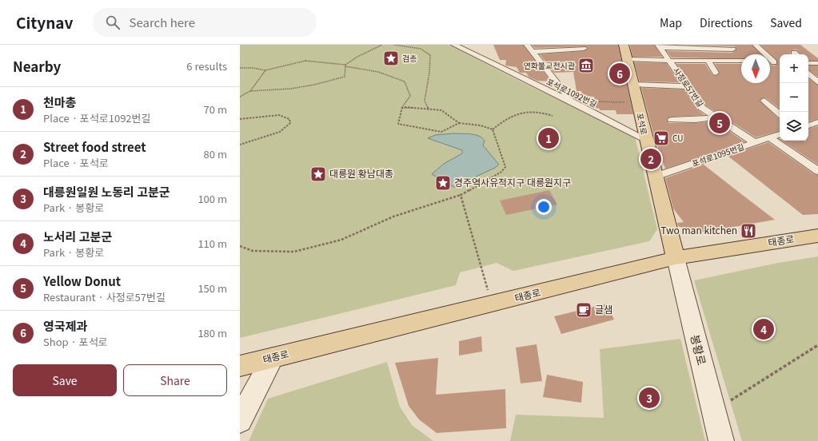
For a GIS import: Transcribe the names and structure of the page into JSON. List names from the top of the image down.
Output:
{
  "streets": {
    "main road": ["포석로", "태종로"],
    "street": [
      "사정로57번길",
      "포석로1092번길",
      "포석로1095번길",
      "봉황로"
    ]
  },
  "crossings": [
    ["사정로57번길", "포석로1095번길"],
    ["포석로1092번길", "포석로"],
    ["포석로", "포석로1095번길"],
    ["포석로", "태종로"],
    ["포석로", "봉황로"],
    ["태종로", "봉황로"]
  ],
  "places": {
    "place": ["검총", "대릉원 황남대총", "경주역사유적지구 대릉원지구"],
    "museum": ["연화불교전시관"],
    "supermarket": ["CU"],
    "restaurant": ["Two man kitchen"],
    "cafe": ["글샘"]
  },
  "north": "bottom",
  "page": {
    "header": "Citynav",
    "search": "Search here",
    "nav": ["Map", "Directions", "Saved"],
    "heading": ["Nearby", "6 results"],
    "map_buttons": ["+", "−"],
    "pins": [
      "6",
      "5",
      "1",
      "2",
      "4",
      "3"
    ],
    "list": [
      {
        "mark": "1",
        "name": "천마총",
        "note": "Place · 포석로1092번길",
        "value": "70 m"
      },
      {
        "mark": "2",
        "name": "Street food street",
        "note": "Place · 포석로",
        "value": "80 m"
      },
      {
        "mark": "3",
        "name": "대릉원일원 노동리 고분군",
        "note": "Park · 봉황로",
        "value": "100 m"
      },
      {
        "mark": "4",
        "name": "노서리 고분군",
        "note": "Park · 봉황로",
        "value": "110 m"
      },
      {
        "mark": "5",
        "name": "Yellow Donut",
        "note": "Restaurant · 사정로57번길",
        "value": "150 m"
      },
      {
        "mark": "6",
        "name": "영국제과",
        "note": "Shop · 포석로",
        "value": "180 m"
      }
    ],
    "buttons": ["Save", "Share"]
  }
}
